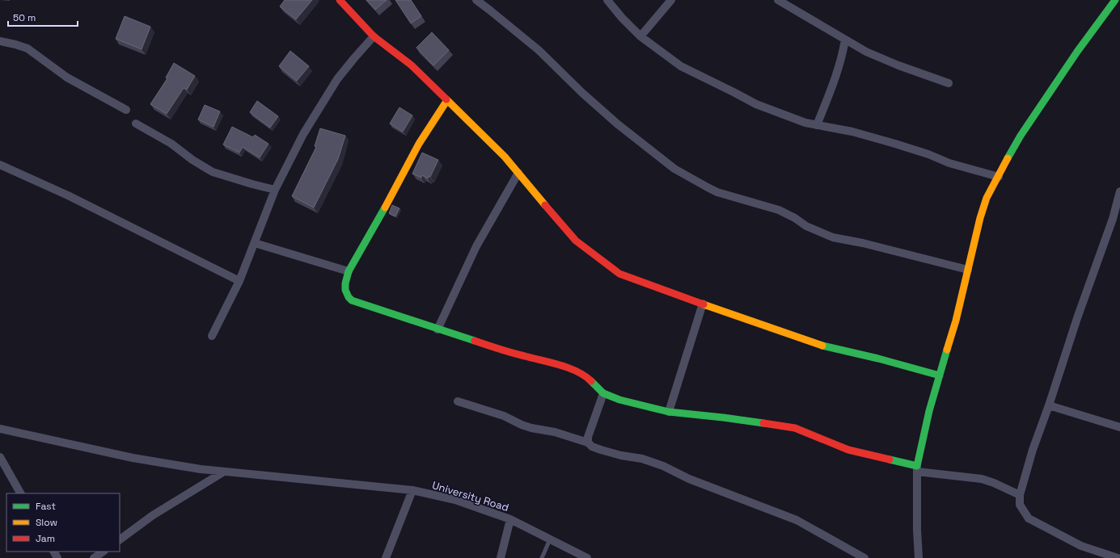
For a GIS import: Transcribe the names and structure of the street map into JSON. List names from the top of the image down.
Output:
{
  "streets": {
    "street": ["University Road"]
  },
  "legend": ["Fast", "Slow", "Jam"],
  "scale_bar": "50 m"
}
